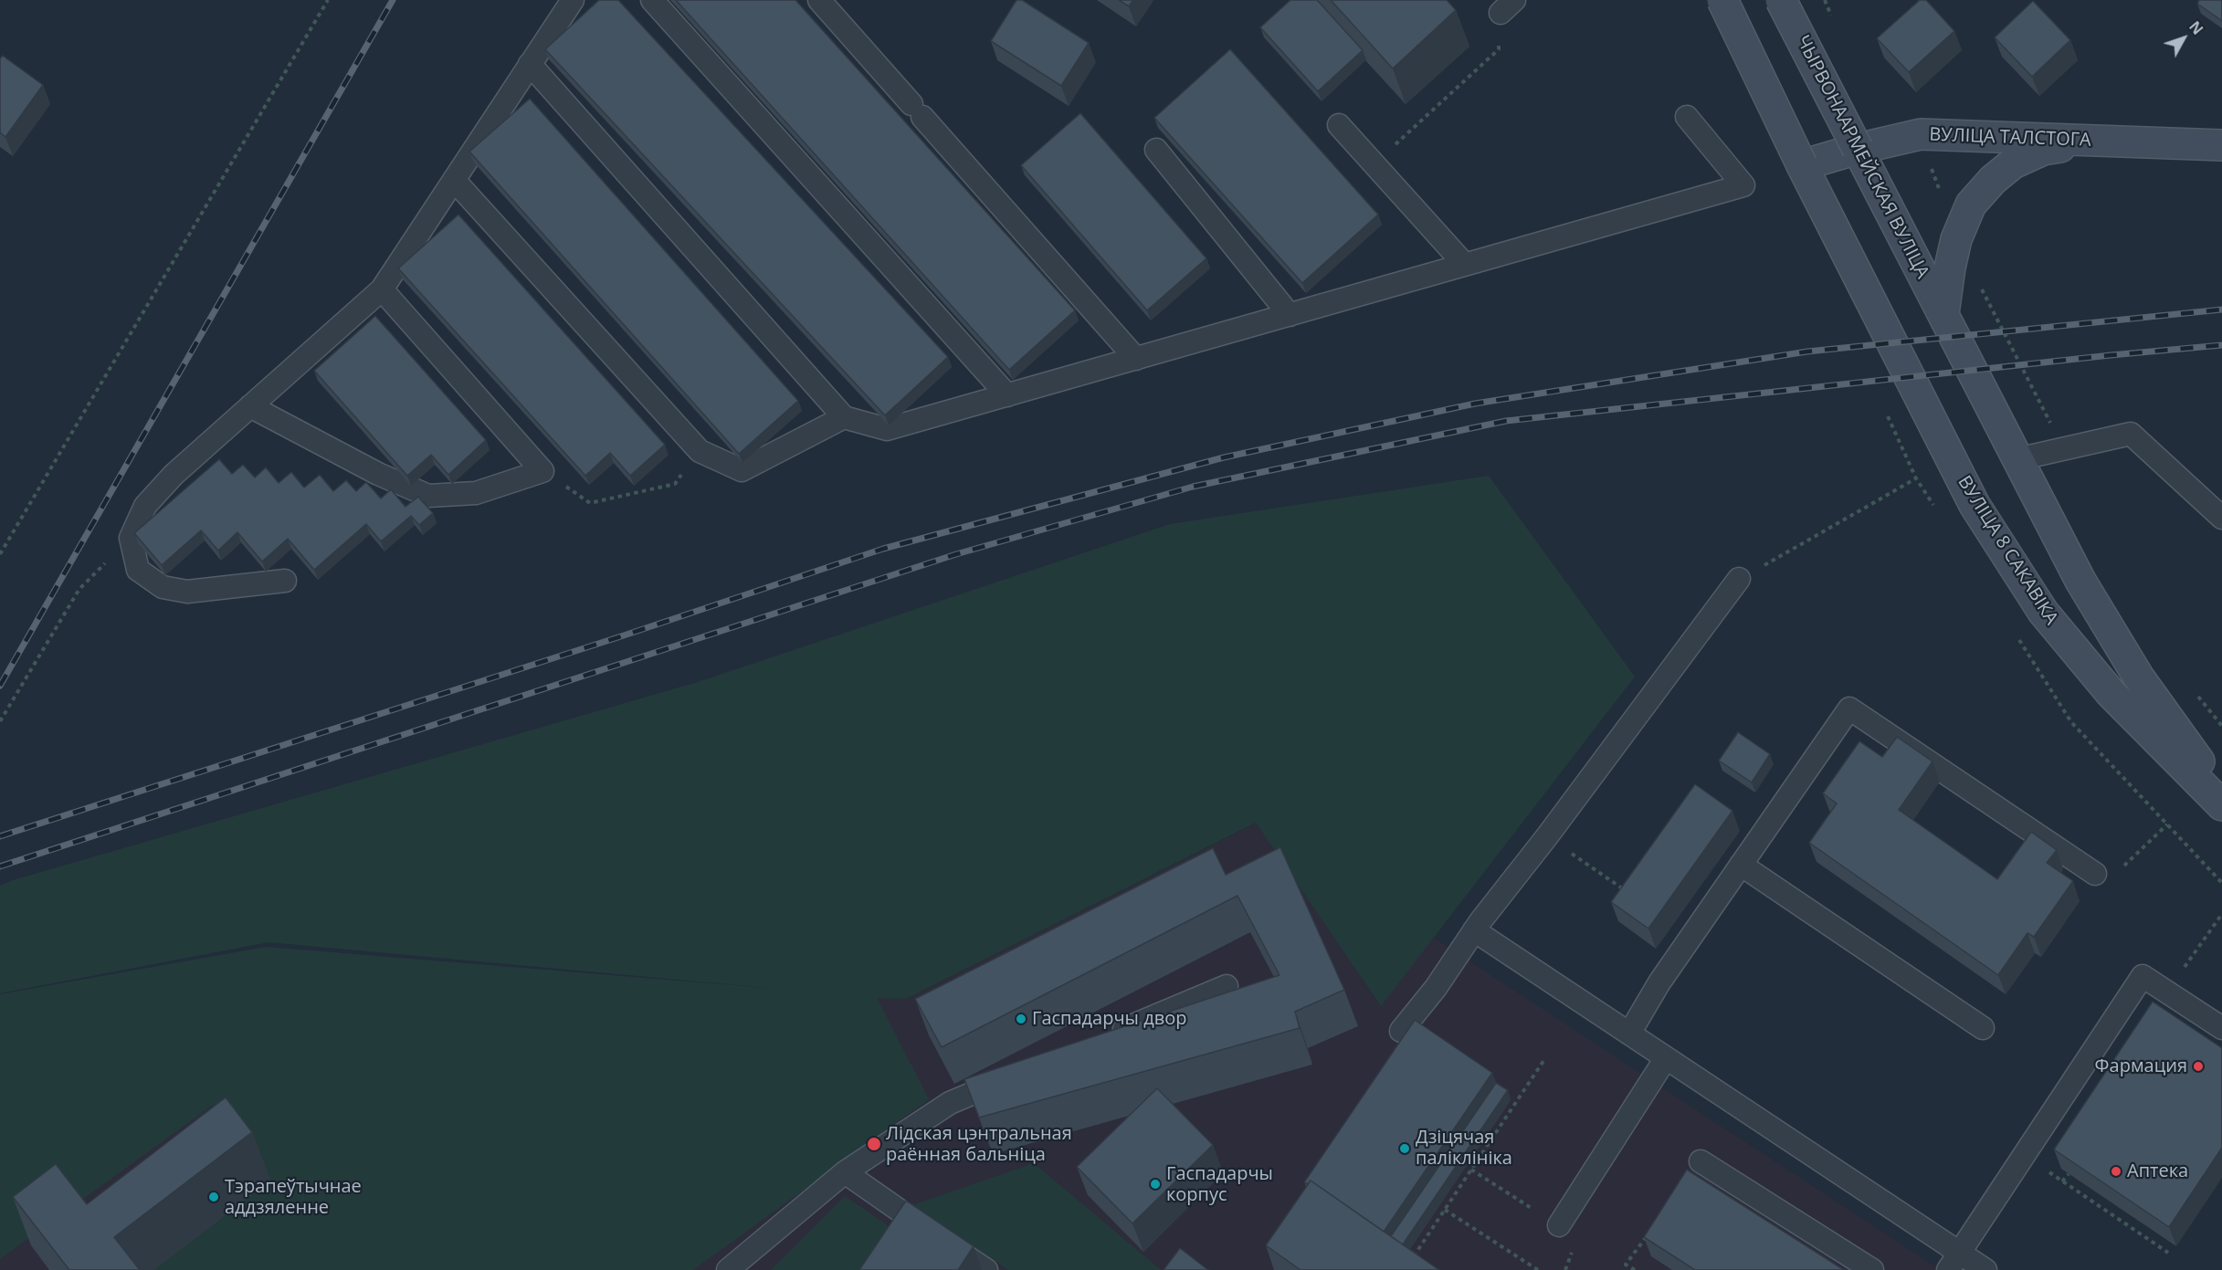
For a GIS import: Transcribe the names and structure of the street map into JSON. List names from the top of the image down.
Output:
{
  "streets": {
    "main road": ["ВУЛІЦА ТАЛСТОГА", "ЧЫРВОНААРМЕЙСКАЯ ВУЛІЦА", "ВУЛІЦА 8 САКАВІКА"]
  },
  "crossings": [
    ["ВУЛІЦА ТАЛСТОГА", "ЧЫРВОНААРМЕЙСКАЯ ВУЛІЦА"],
    ["ВУЛІЦА ТАЛСТОГА", "ВУЛІЦА 8 САКАВІКА"]
  ],
  "places": [
    "Гаспадарчы двор",
    "Фармация",
    "Лідская цэнтральная раённая бальніца",
    "Дзіцячая паліклініка",
    "Аптека",
    "Гаспадарчы корпус",
    "Тэрапеўтычнае аддзяленне"
  ],
  "north": "top right"
}
